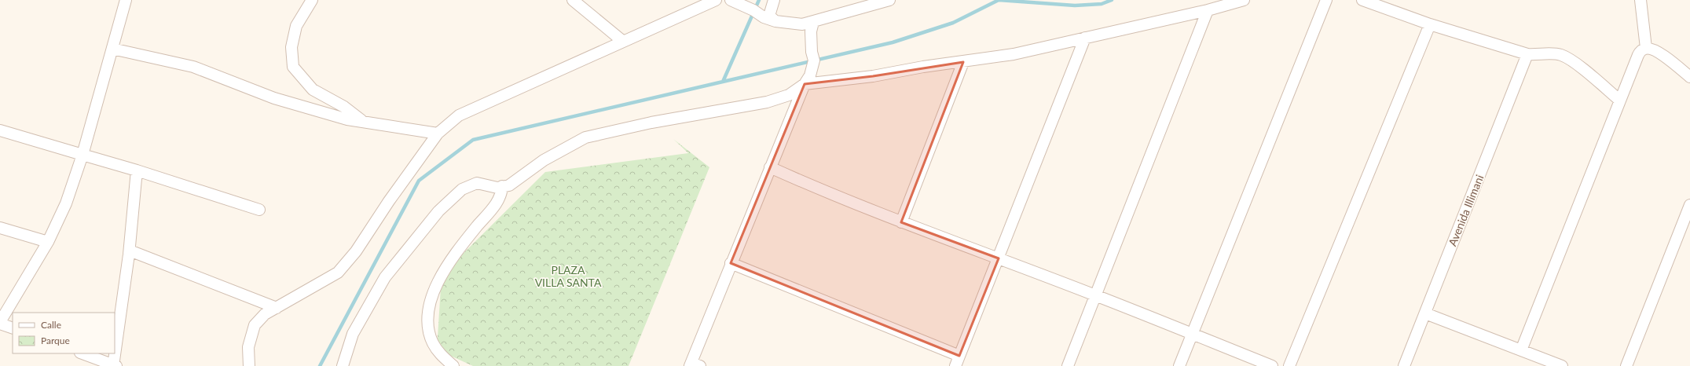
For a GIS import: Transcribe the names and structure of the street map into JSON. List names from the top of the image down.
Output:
{
  "streets": {
    "street": ["Avenida Illimani"]
  },
  "parks": ["PLAZA VILLA SANTA"],
  "legend": ["Calle", "Parque"]
}
